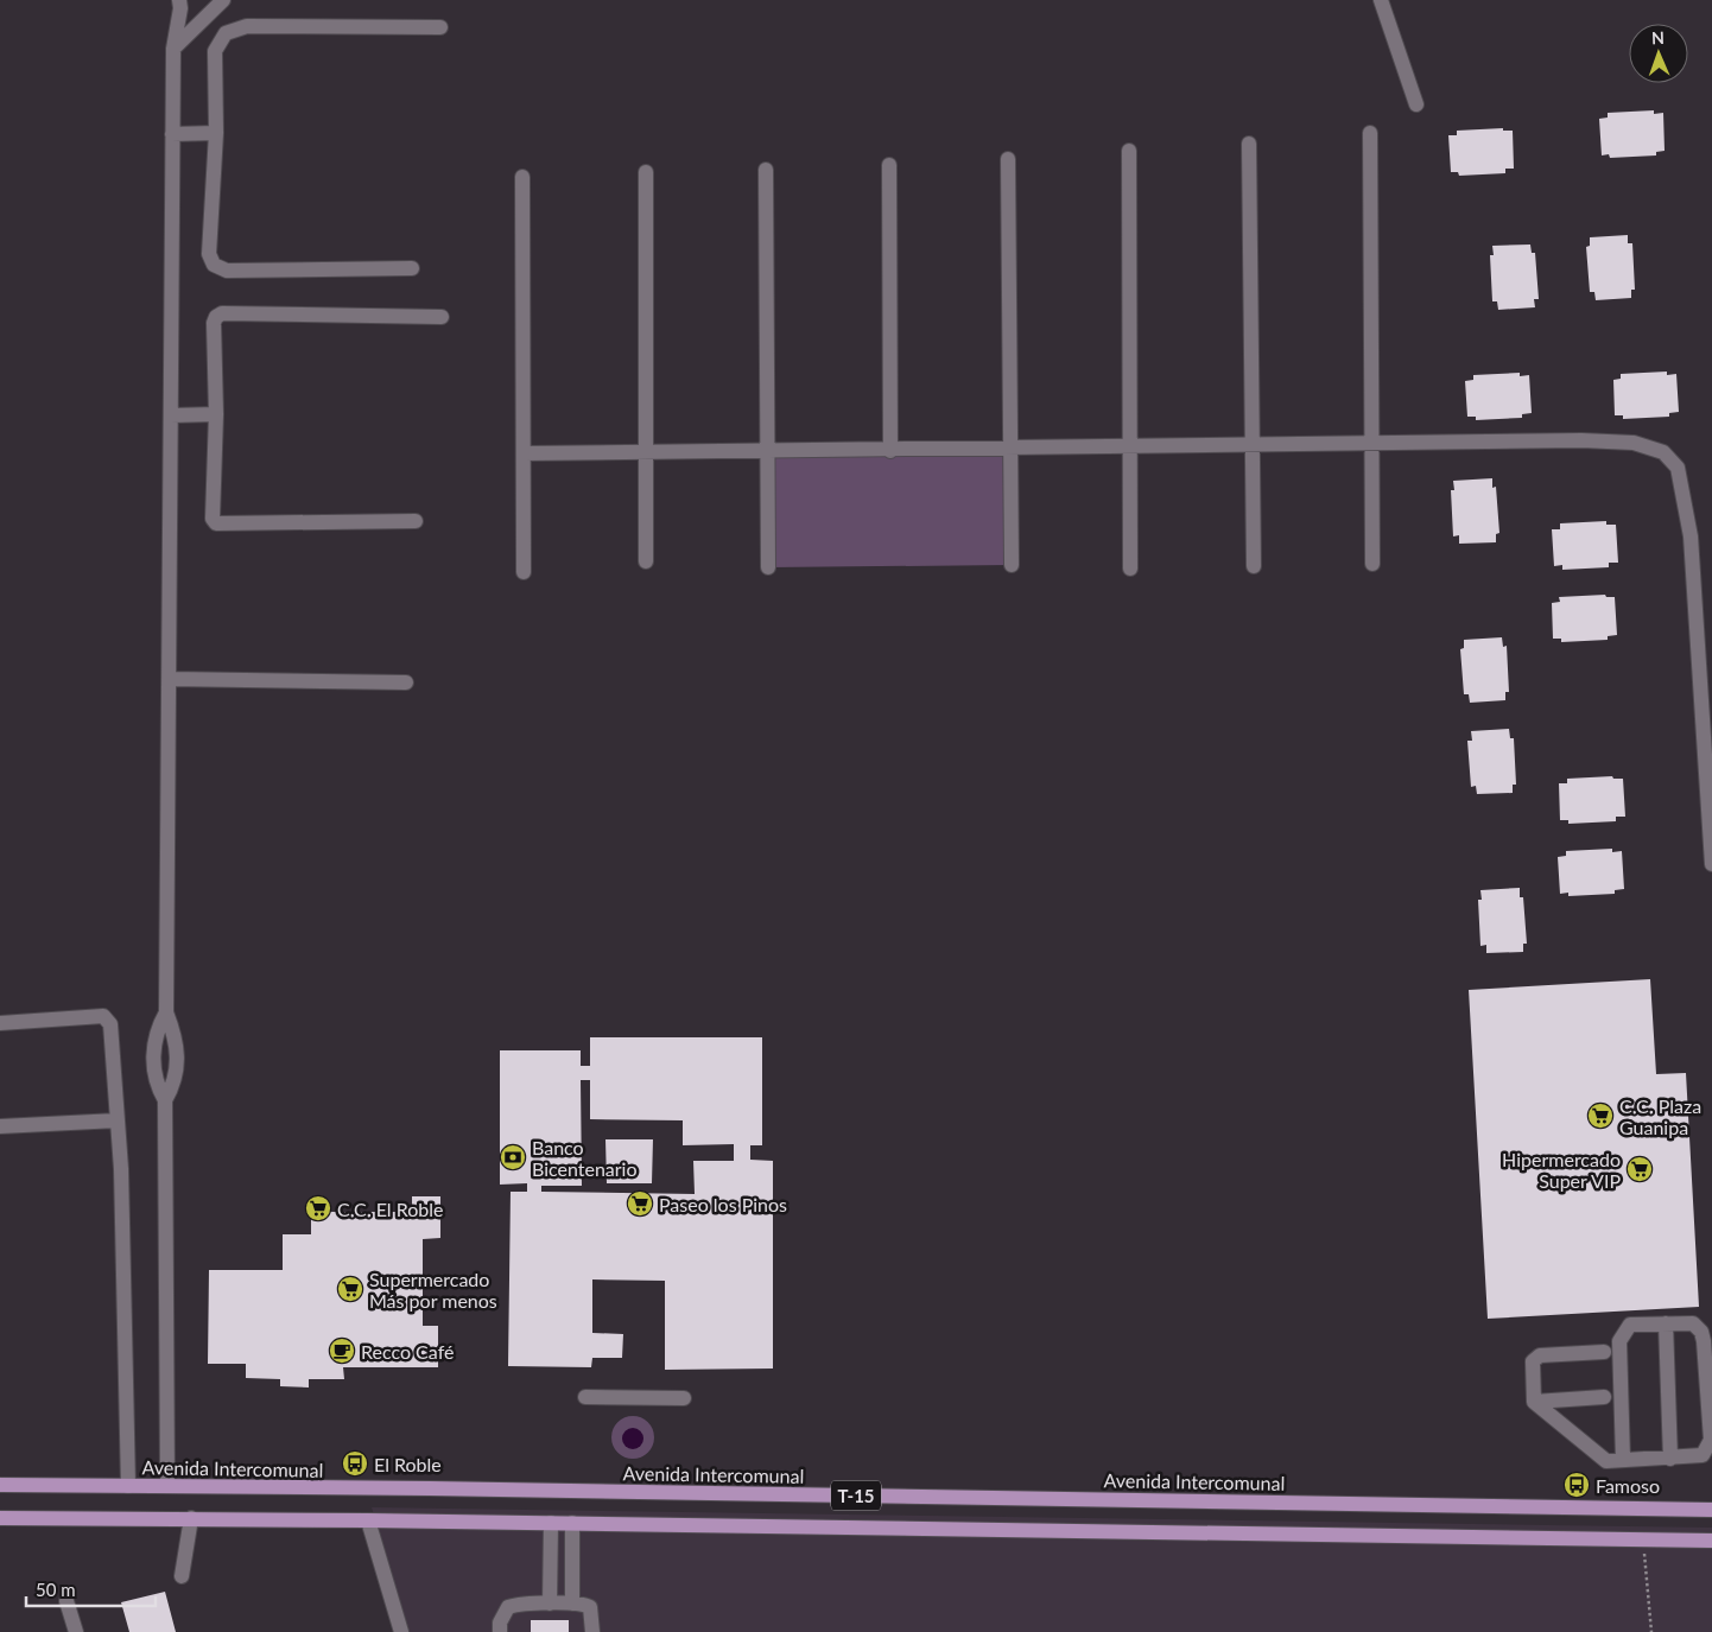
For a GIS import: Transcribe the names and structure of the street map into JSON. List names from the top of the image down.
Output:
{
  "streets": {
    "main road": ["Avenida Intercomunal", "T-15"]
  },
  "places": {
    "supermarket": [
      "C.C. Plaza Guanipa",
      "Hipermercado Super VIP",
      "Paseo los Pinos",
      "C.C. El Roble",
      "Supermercado Más por menos"
    ],
    "bank": ["Banco Bicentenario"],
    "cafe": ["Recco Café"],
    "bus stop": ["El Roble", "Famoso"]
  },
  "scale_bar": "50 m",
  "north": "top"
}
